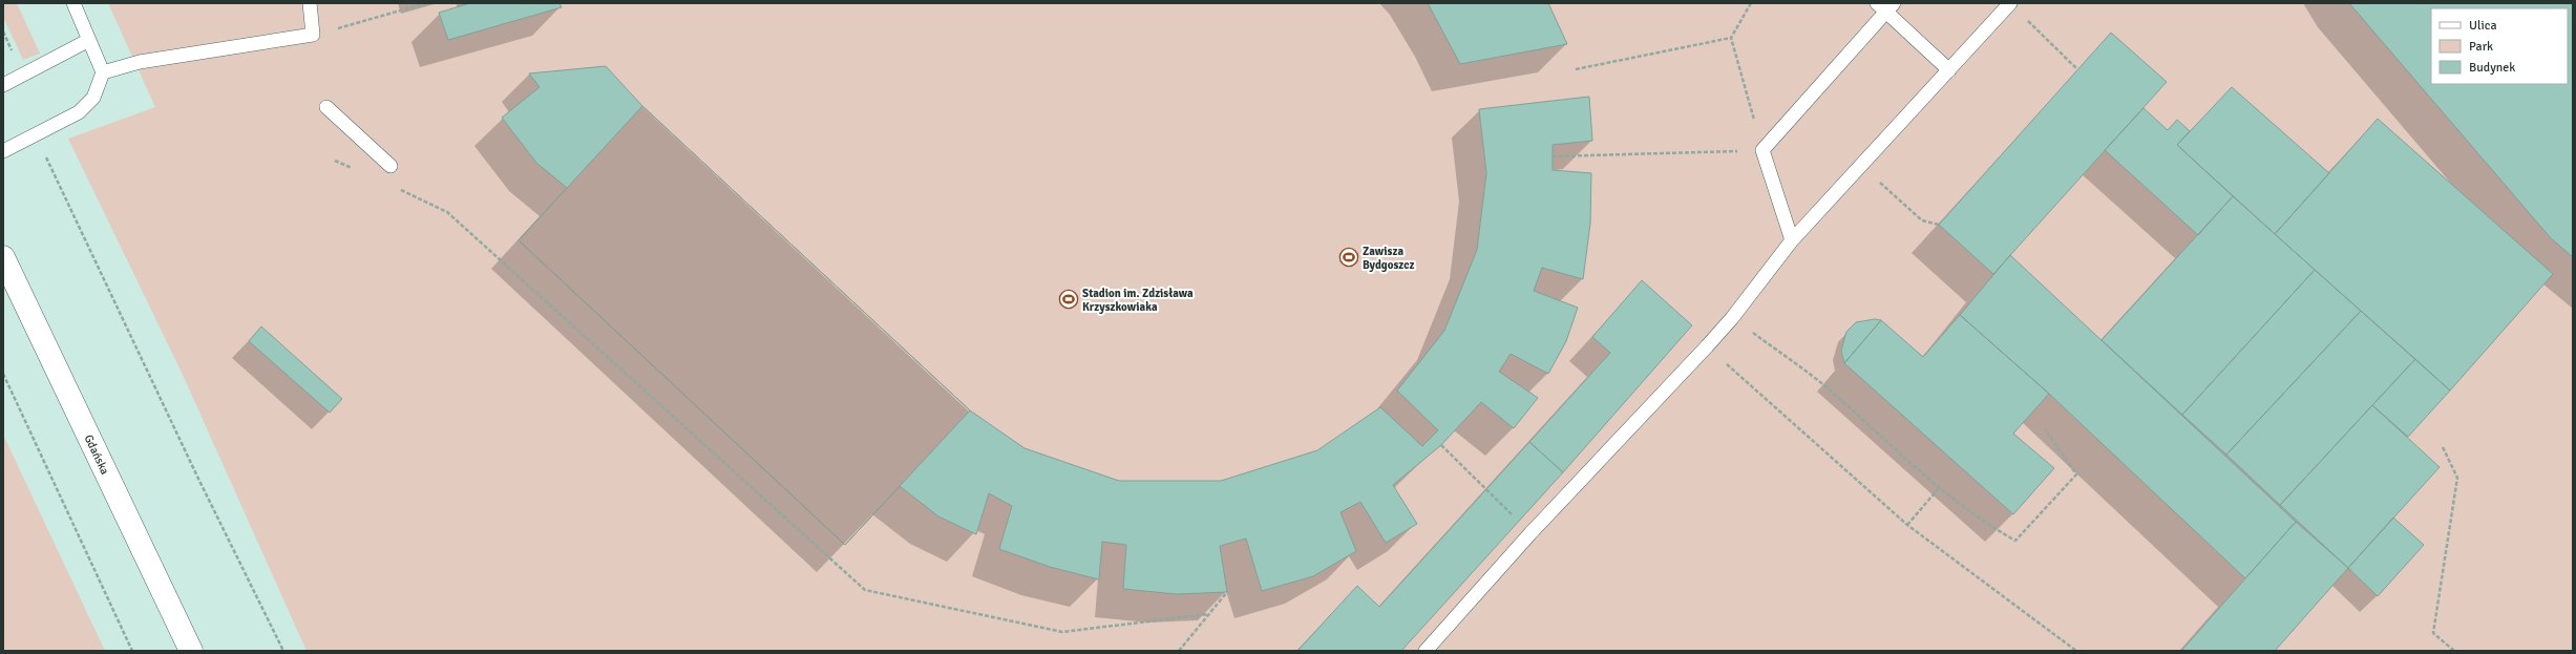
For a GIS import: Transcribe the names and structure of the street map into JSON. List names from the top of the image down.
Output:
{
  "streets": {
    "main road": ["Gdańska"]
  },
  "places": {
    "sports": ["Zawisza Bydgoszcz", "Stadion im. Zdzisława Krzyszkowiaka"]
  },
  "legend": ["Ulica", "Park", "Budynek"]
}
